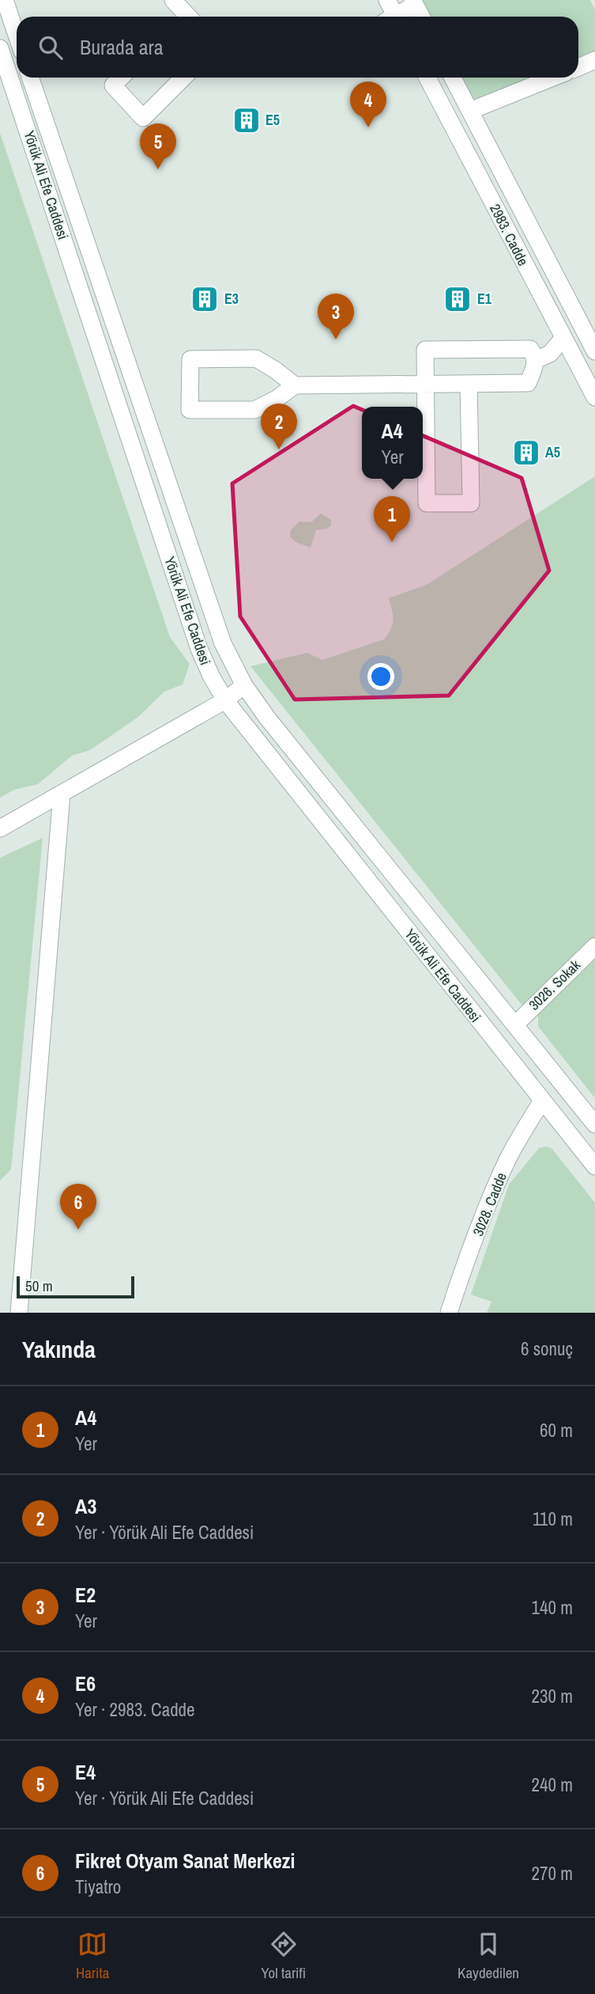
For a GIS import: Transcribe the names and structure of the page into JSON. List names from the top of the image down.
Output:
{
  "streets": {
    "street": [
      "Yörük Ali Efe Caddesi",
      "2983. Cadde",
      "3026. Sokak",
      "3028. Cadde"
    ]
  },
  "crossings": [
    ["Yörük Ali Efe Caddesi", "3026. Sokak"],
    ["Yörük Ali Efe Caddesi", "3028. Cadde"]
  ],
  "places": {
    "building": [
      "E5",
      "E3",
      "E1",
      "A5"
    ]
  },
  "scale_bar": "50 m",
  "page": {
    "search": "Burada ara",
    "pins": [
      "4",
      "5",
      "3",
      "2",
      "1",
      "6"
    ],
    "popup": ["A4", "Yer"],
    "scale": "50 m",
    "heading": ["Yakında", "6 sonuç"],
    "list": [
      {
        "mark": "1",
        "name": "A4",
        "note": "Yer",
        "value": "60 m"
      },
      {
        "mark": "2",
        "name": "A3",
        "note": "Yer · Yörük Ali Efe Caddesi",
        "value": "110 m"
      },
      {
        "mark": "3",
        "name": "E2",
        "note": "Yer",
        "value": "140 m"
      },
      {
        "mark": "4",
        "name": "E6",
        "note": "Yer · 2983. Cadde",
        "value": "230 m"
      },
      {
        "mark": "5",
        "name": "E4",
        "note": "Yer · Yörük Ali Efe Caddesi",
        "value": "240 m"
      },
      {
        "mark": "6",
        "name": "Fikret Otyam Sanat Merkezi",
        "note": "Tiyatro",
        "value": "270 m"
      }
    ],
    "nav": ["Harita", "Yol tarifi", "Kaydedilen"]
  }
}
